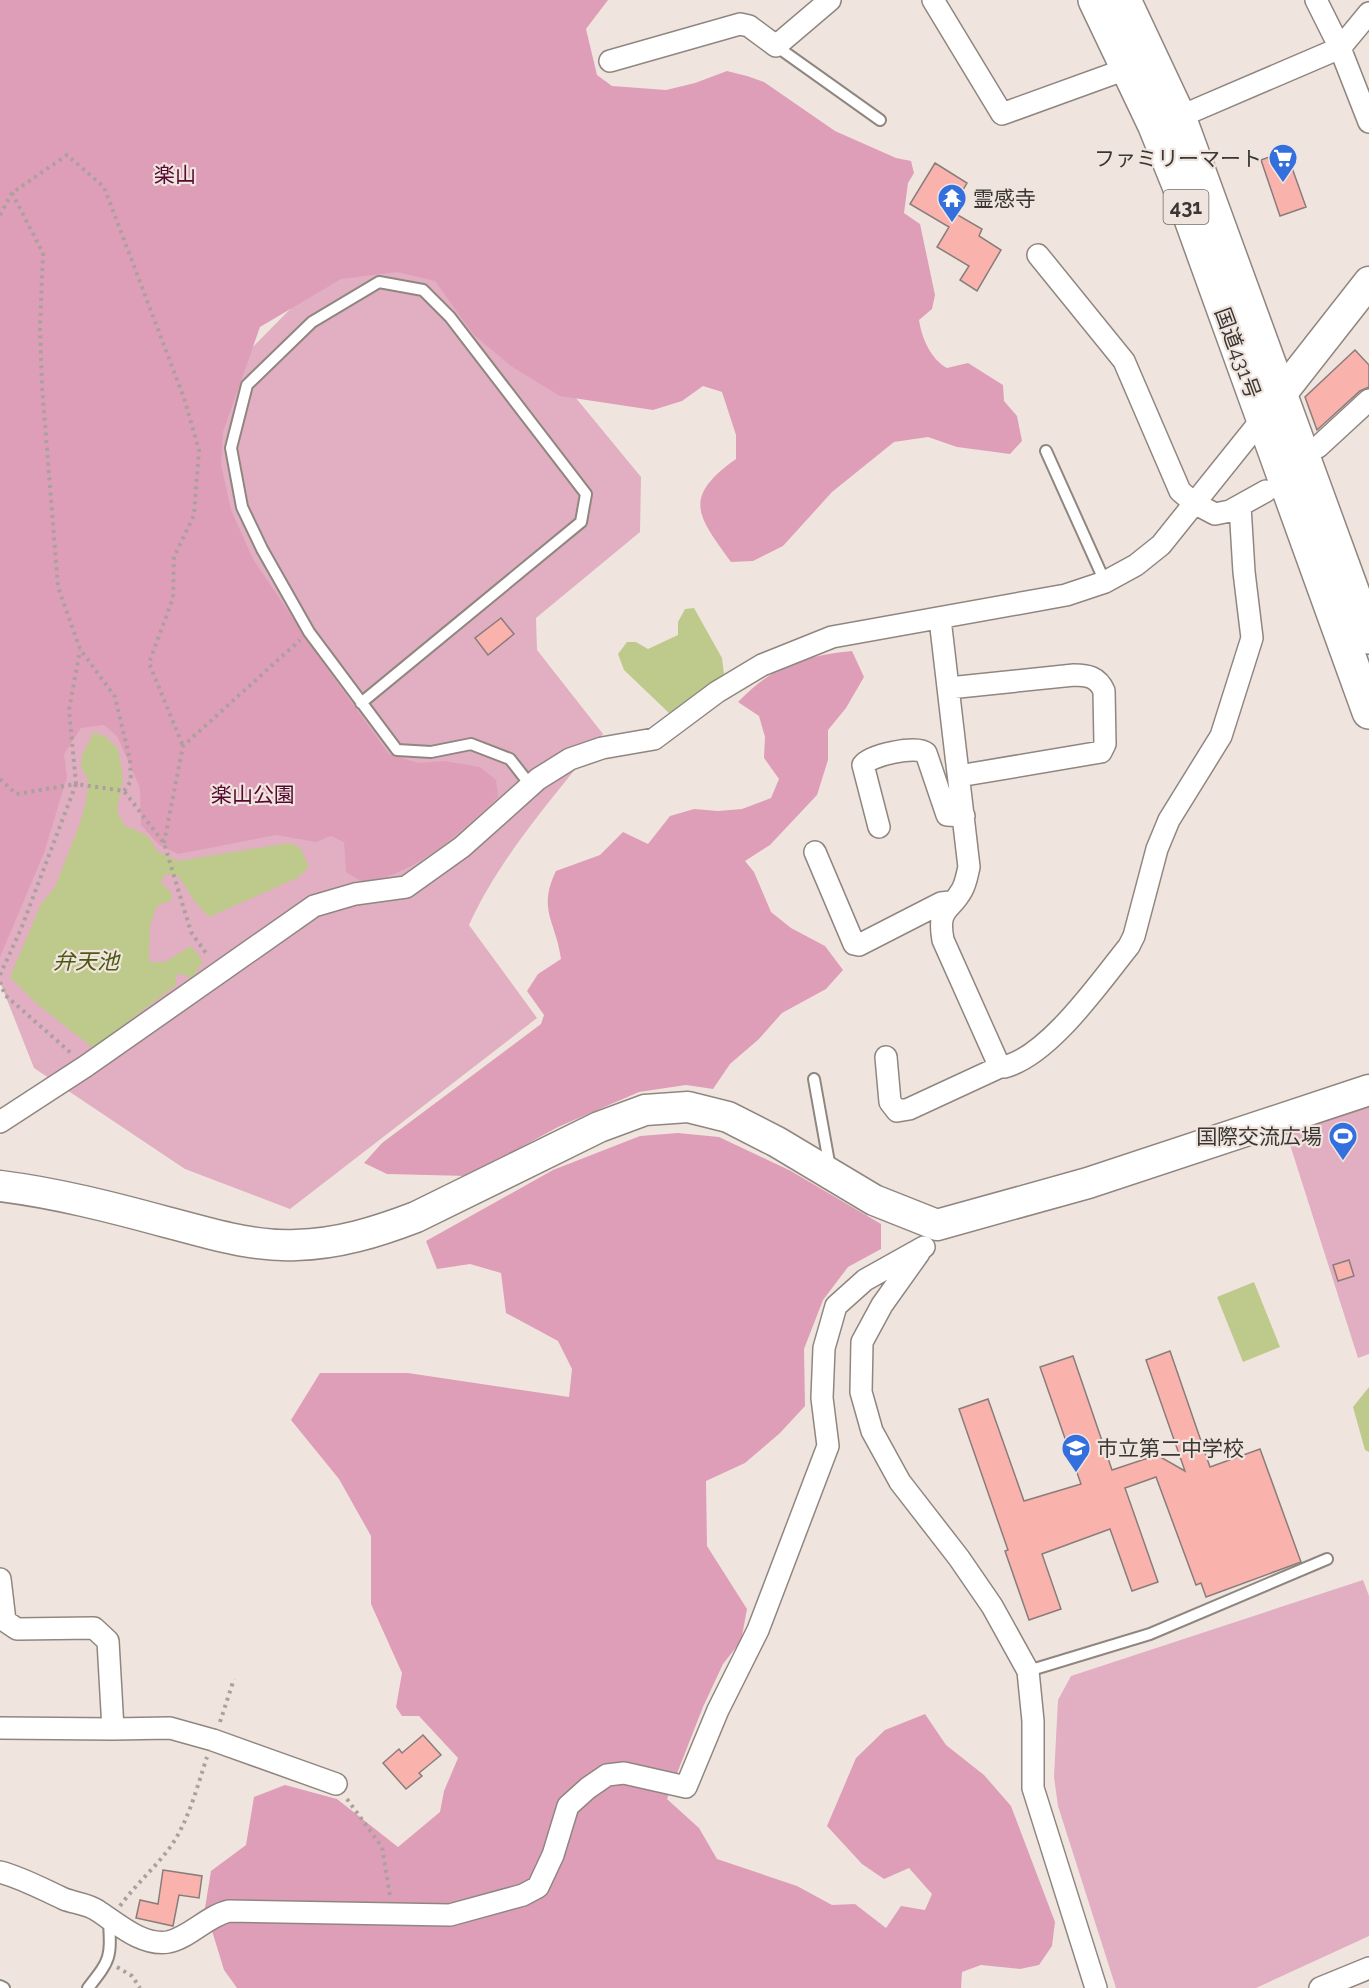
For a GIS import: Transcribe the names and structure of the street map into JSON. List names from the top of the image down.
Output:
{
  "streets": {
    "highway": ["431", "国道431号"]
  },
  "water": ["弁天池"],
  "parks": ["楽山", "楽山公園"],
  "places": {
    "supermarket": ["ファミリーマート"],
    "temple": ["霊感寺"],
    "sports": ["国際交流広場"],
    "school or university": ["市立第二中学校"]
  }
}
